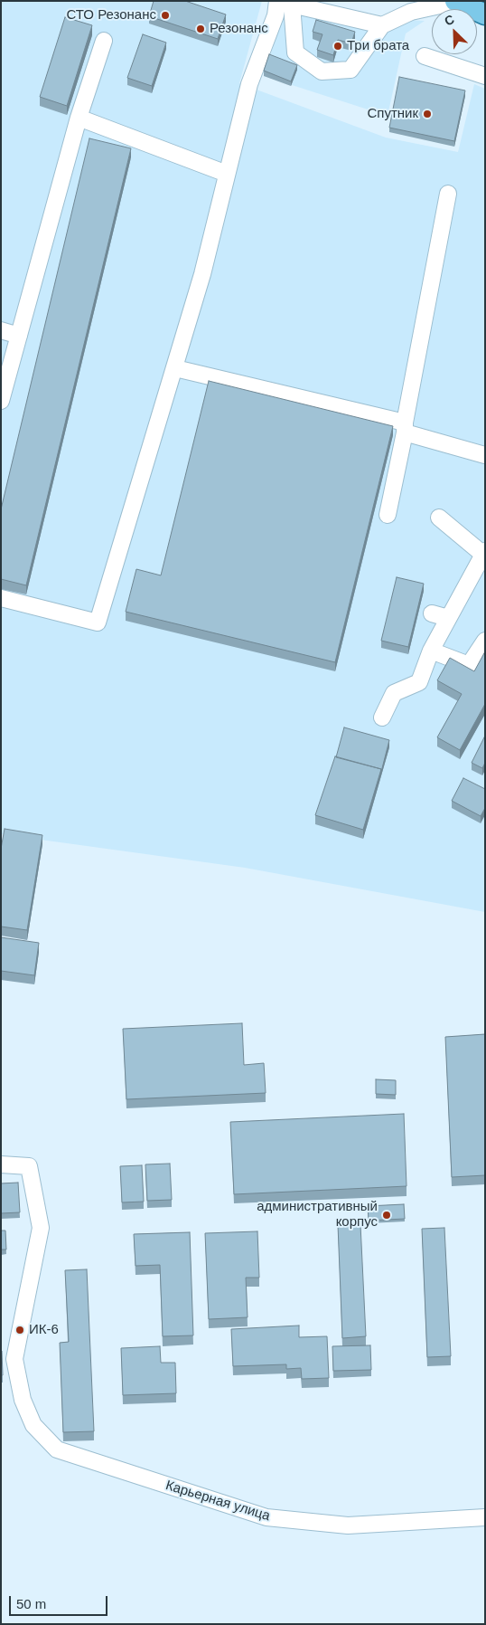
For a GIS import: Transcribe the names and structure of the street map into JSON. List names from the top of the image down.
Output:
{
  "streets": {
    "street": ["Карьерная улица"]
  },
  "places": [
    "СТО Резонанс",
    "Резонанс",
    "Три брата",
    "Спутник",
    "административный корпус",
    "ИК-6"
  ],
  "scale_bar": "50 m",
  "north": "top left"
}
